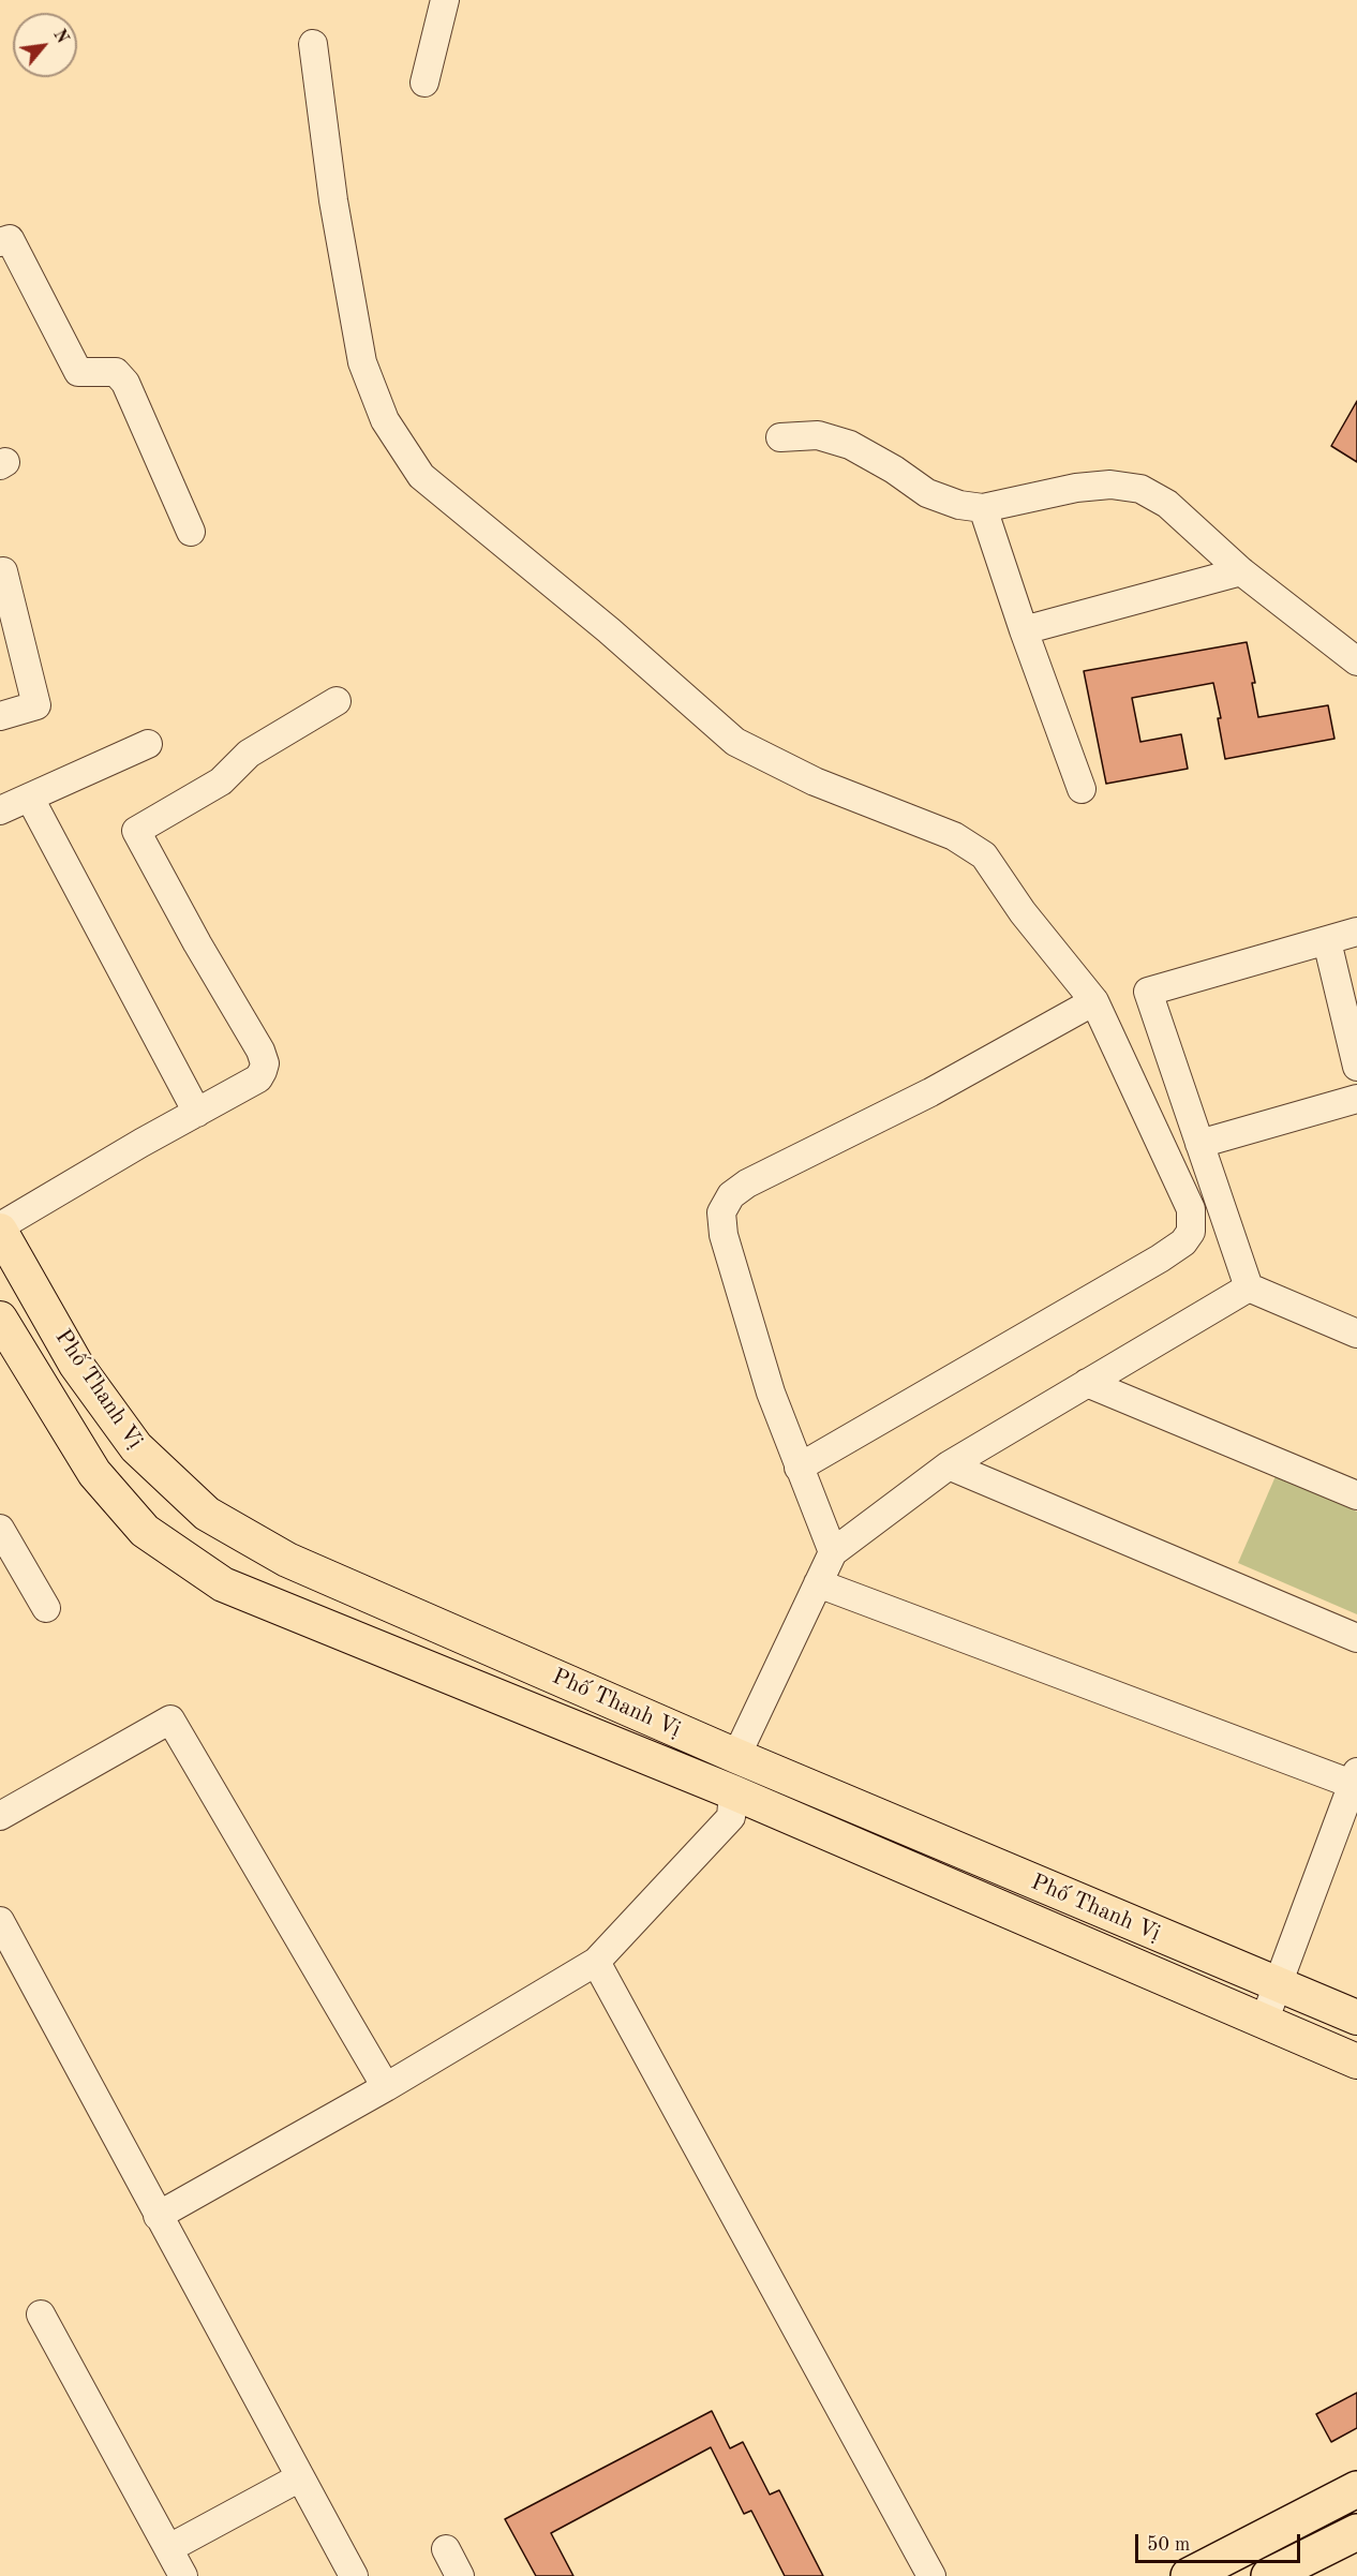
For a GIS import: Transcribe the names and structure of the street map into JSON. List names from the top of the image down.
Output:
{
  "streets": {
    "main road": ["Phố Thanh Vị"]
  },
  "scale_bar": "50 m",
  "north": "top right"
}
